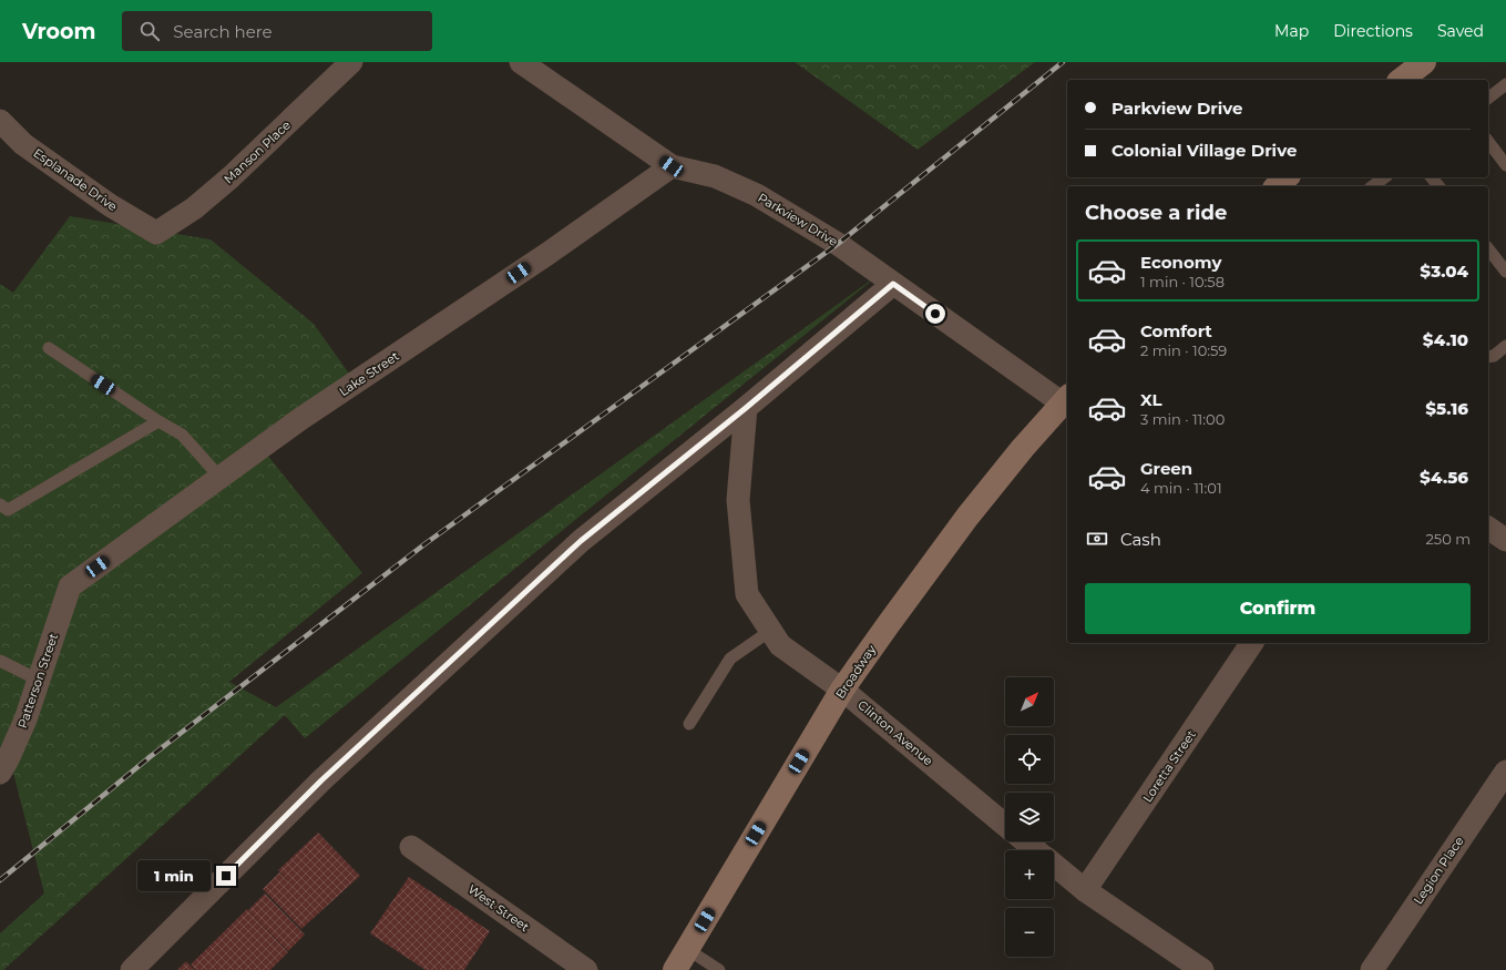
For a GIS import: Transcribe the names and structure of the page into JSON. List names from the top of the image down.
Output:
{
  "streets": {
    "street": [
      "Manson Place",
      "Esplanade Drive",
      "Parkview Drive",
      "Lake Street",
      "Broadway",
      "Patterson Street",
      "Clinton Avenue",
      "Loretta Street",
      "Legion Place",
      "West Street"
    ]
  },
  "crossings": [
    ["Manson Place", "Esplanade Drive"],
    ["Parkview Drive", "Lake Street"],
    ["Parkview Drive", "Broadway"],
    ["Lake Street", "Patterson Street"],
    ["Broadway", "Clinton Avenue"]
  ],
  "north": "top right",
  "page": {
    "header": "Vroom",
    "search": "Search here",
    "nav": ["Map", "Directions", "Saved"],
    "banner": ["Parkview Drive", "Colonial Village Drive"],
    "heading": "Choose a ride",
    "list": [
      {
        "name": "Economy",
        "note": "1 min · 10:58",
        "value": "$3.04"
      },
      {
        "name": "Comfort",
        "note": "2 min · 10:59",
        "value": "$4.10"
      },
      {
        "name": "XL",
        "note": "3 min · 11:00",
        "value": "$5.16"
      },
      {
        "name": "Green",
        "note": "4 min · 11:01",
        "value": "$4.56"
      }
    ],
    "pay": ["Cash", "250 m"],
    "buttons": "Confirm",
    "map_buttons": ["+", "−"],
    "bubble": "1 min"
  }
}
